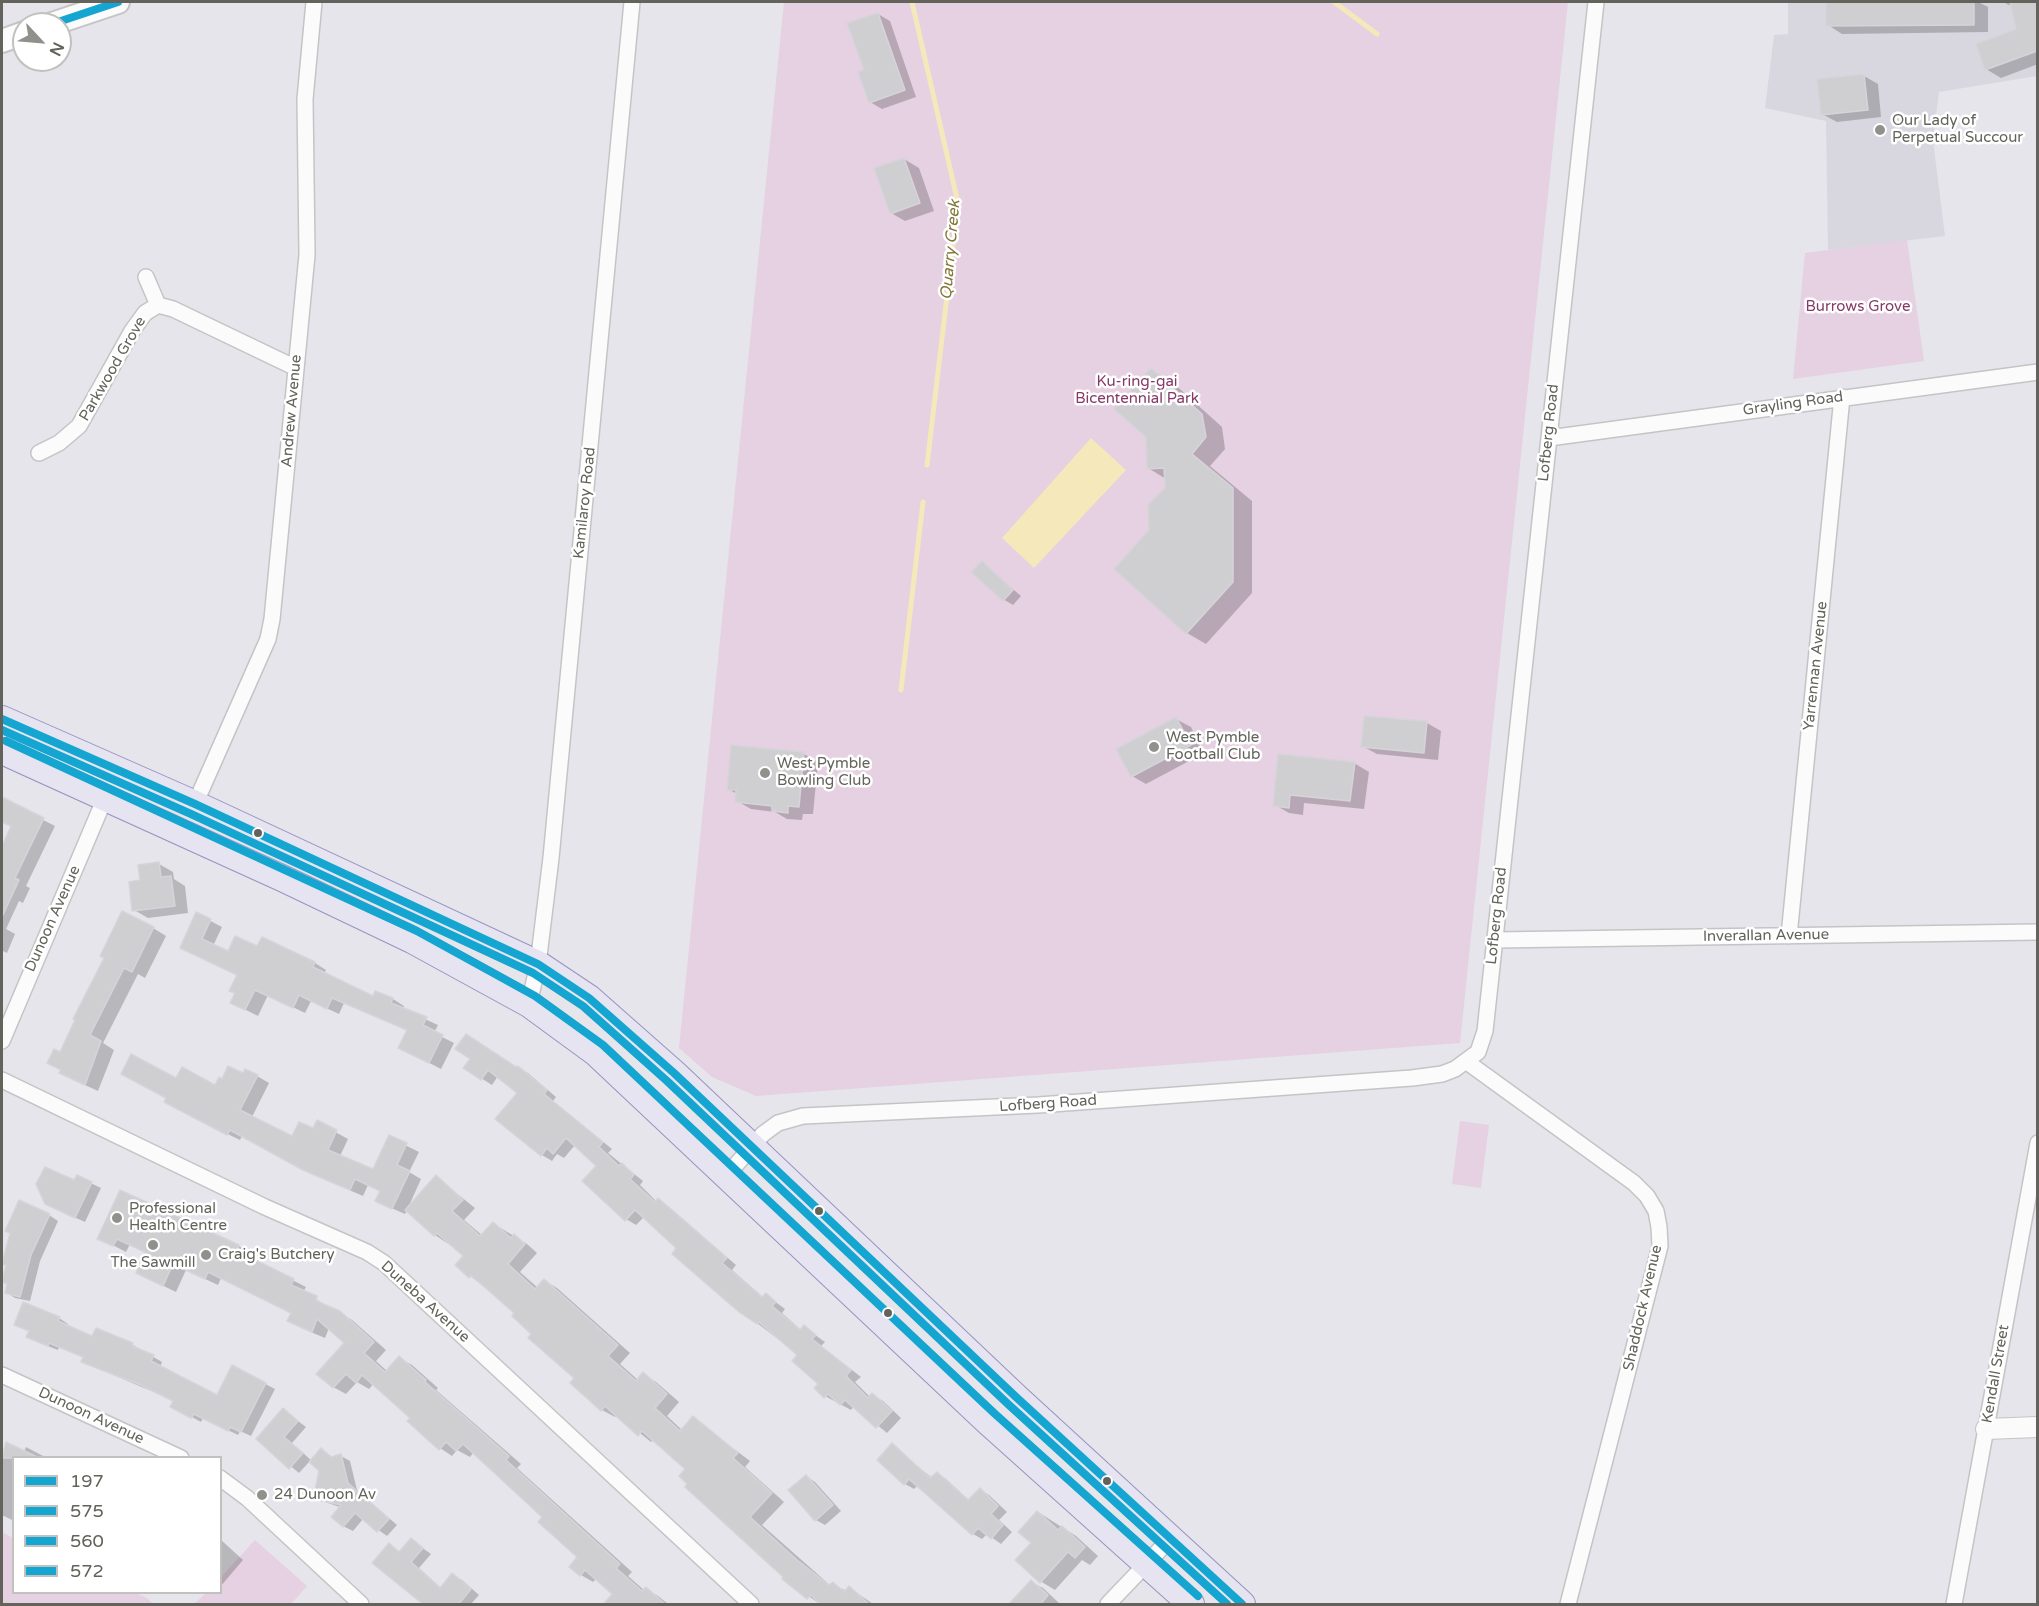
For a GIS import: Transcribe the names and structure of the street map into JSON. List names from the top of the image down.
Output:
{
  "streets": {
    "street": [
      "Parkwood Grove",
      "Grayling Road",
      "Andrew Avenue",
      "Lofberg Road",
      "Kamilaroy Road",
      "Yarrennan Avenue",
      "Dunoon Avenue",
      "Inverallan Avenue",
      "Duneba Avenue",
      "Shaddock Avenue",
      "Kendall Street"
    ]
  },
  "crossings": [
    ["Parkwood Grove", "Andrew Avenue"],
    ["Grayling Road", "Lofberg Road"],
    ["Grayling Road", "Yarrennan Avenue"],
    ["Lofberg Road", "Inverallan Avenue"],
    ["Lofberg Road", "Shaddock Avenue"],
    ["Yarrennan Avenue", "Inverallan Avenue"]
  ],
  "water": ["Quarry Creek"],
  "parks": ["Burrows Grove", "Ku-ring-gai Bicentennial Park"],
  "places": [
    "Our Lady of Perpetual Succour",
    "West Pymble Football Club",
    "West Pymble Bowling Club",
    "Professional Health Centre",
    "The Sawmill",
    "Craig's Butchery",
    "24 Dunoon Av"
  ],
  "lines": [
    "transit line 572",
    "transit line 197",
    "transit line 575",
    "transit line 560"
  ],
  "legend": [
    "197",
    "575",
    "560",
    "572"
  ],
  "north": "bottom right"
}
